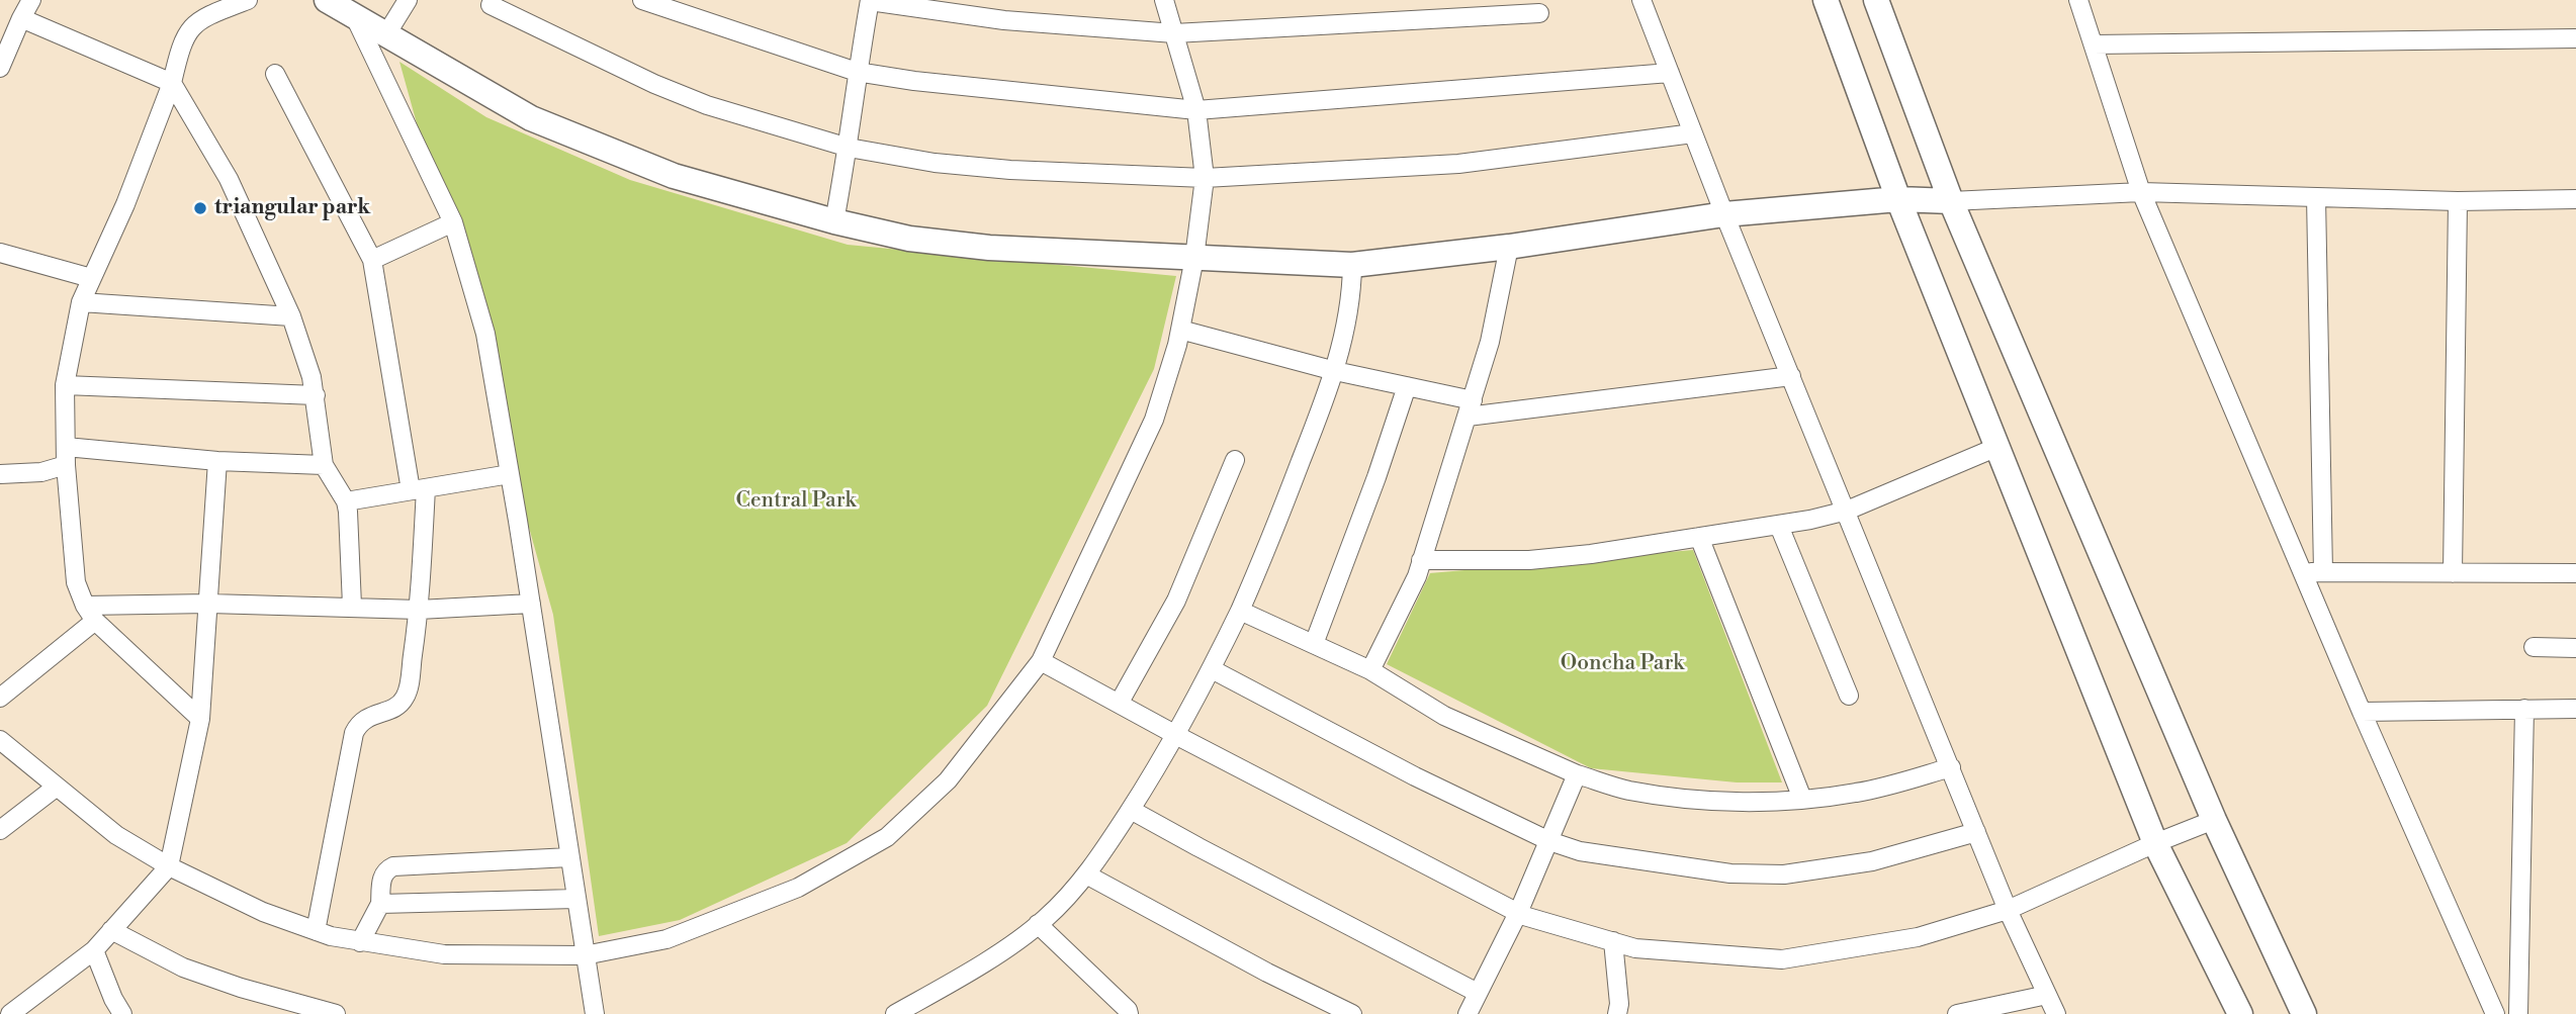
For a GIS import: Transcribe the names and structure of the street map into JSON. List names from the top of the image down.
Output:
{
  "parks": ["Central Park", "Ooncha Park"],
  "places": ["triangular park"]
}
